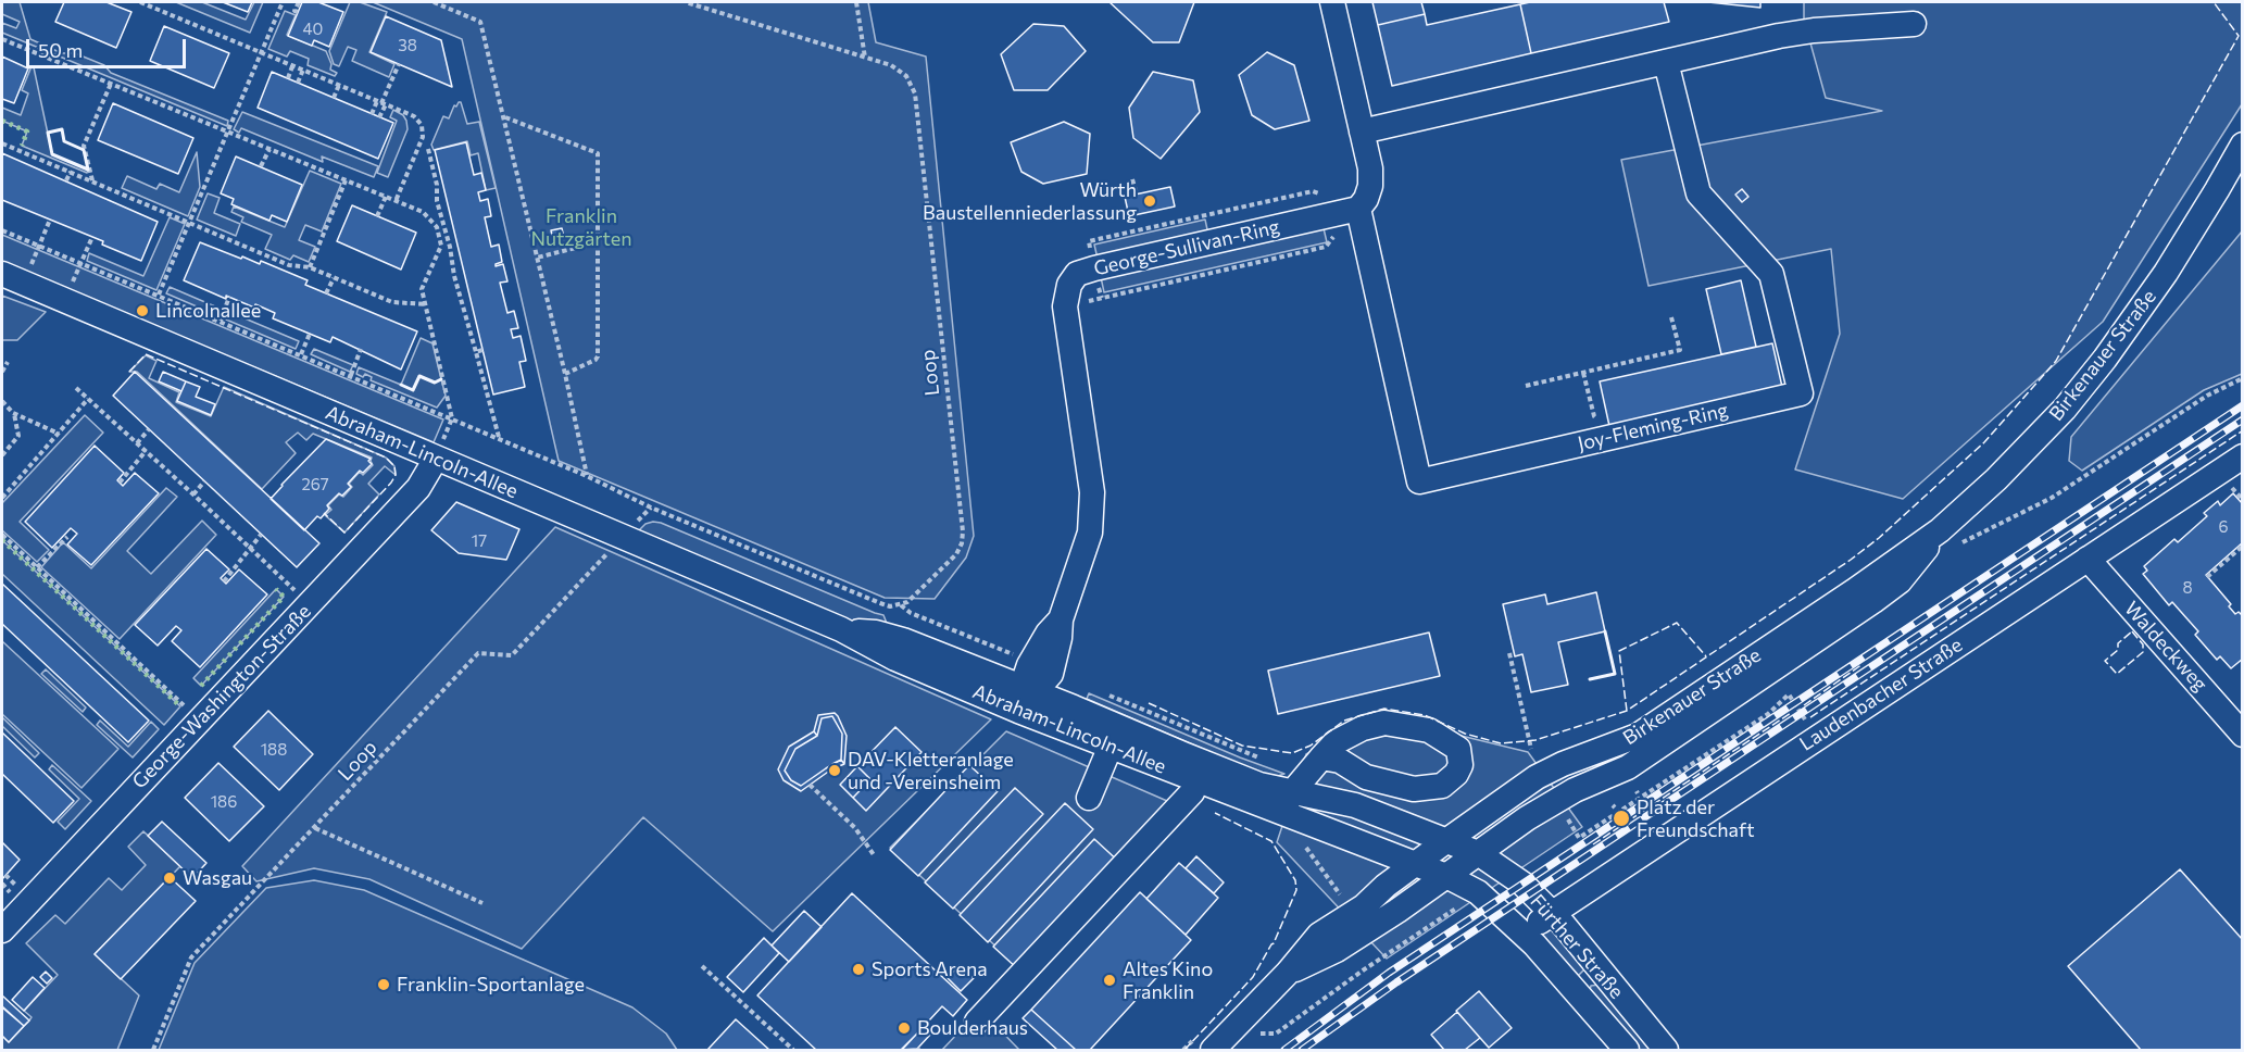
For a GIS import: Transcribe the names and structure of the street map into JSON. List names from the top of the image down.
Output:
{
  "streets": {
    "street": [
      "George-Sullivan-Ring",
      "Birkenauer Straße",
      "Joy-Fleming-Ring",
      "Abraham-Lincoln-Allee",
      "Waldeckweg",
      "Laudenbacher Straße",
      "George-Washington-Straße",
      "Fürther Straße"
    ],
    "path": ["Loop"]
  },
  "crossings": [
    ["George-Sullivan-Ring", "Joy-Fleming-Ring"],
    ["George-Sullivan-Ring", "Abraham-Lincoln-Allee"],
    ["Birkenauer Straße", "Fürther Straße"],
    ["Loop", "Abraham-Lincoln-Allee"],
    ["Abraham-Lincoln-Allee", "George-Washington-Straße"],
    ["Abraham-Lincoln-Allee", "Fürther Straße"],
    ["Waldeckweg", "Laudenbacher Straße"],
    ["Laudenbacher Straße", "Fürther Straße"]
  ],
  "parks": ["Franklin Nutzgärten"],
  "places": [
    "Würth Baustellenniederlassung",
    "Lincolnallee",
    "DAV-Kletteranlage und -Vereinsheim",
    "Platz der Freundschaft",
    "Wasgau",
    "Sports Arena",
    "Altes Kino Franklin",
    "Franklin-Sportanlage",
    "Boulderhaus"
  ],
  "house_numbers": [
    "40",
    "38",
    "267",
    "6",
    "17",
    "8",
    "188",
    "186"
  ],
  "scale_bar": "50 m"
}
